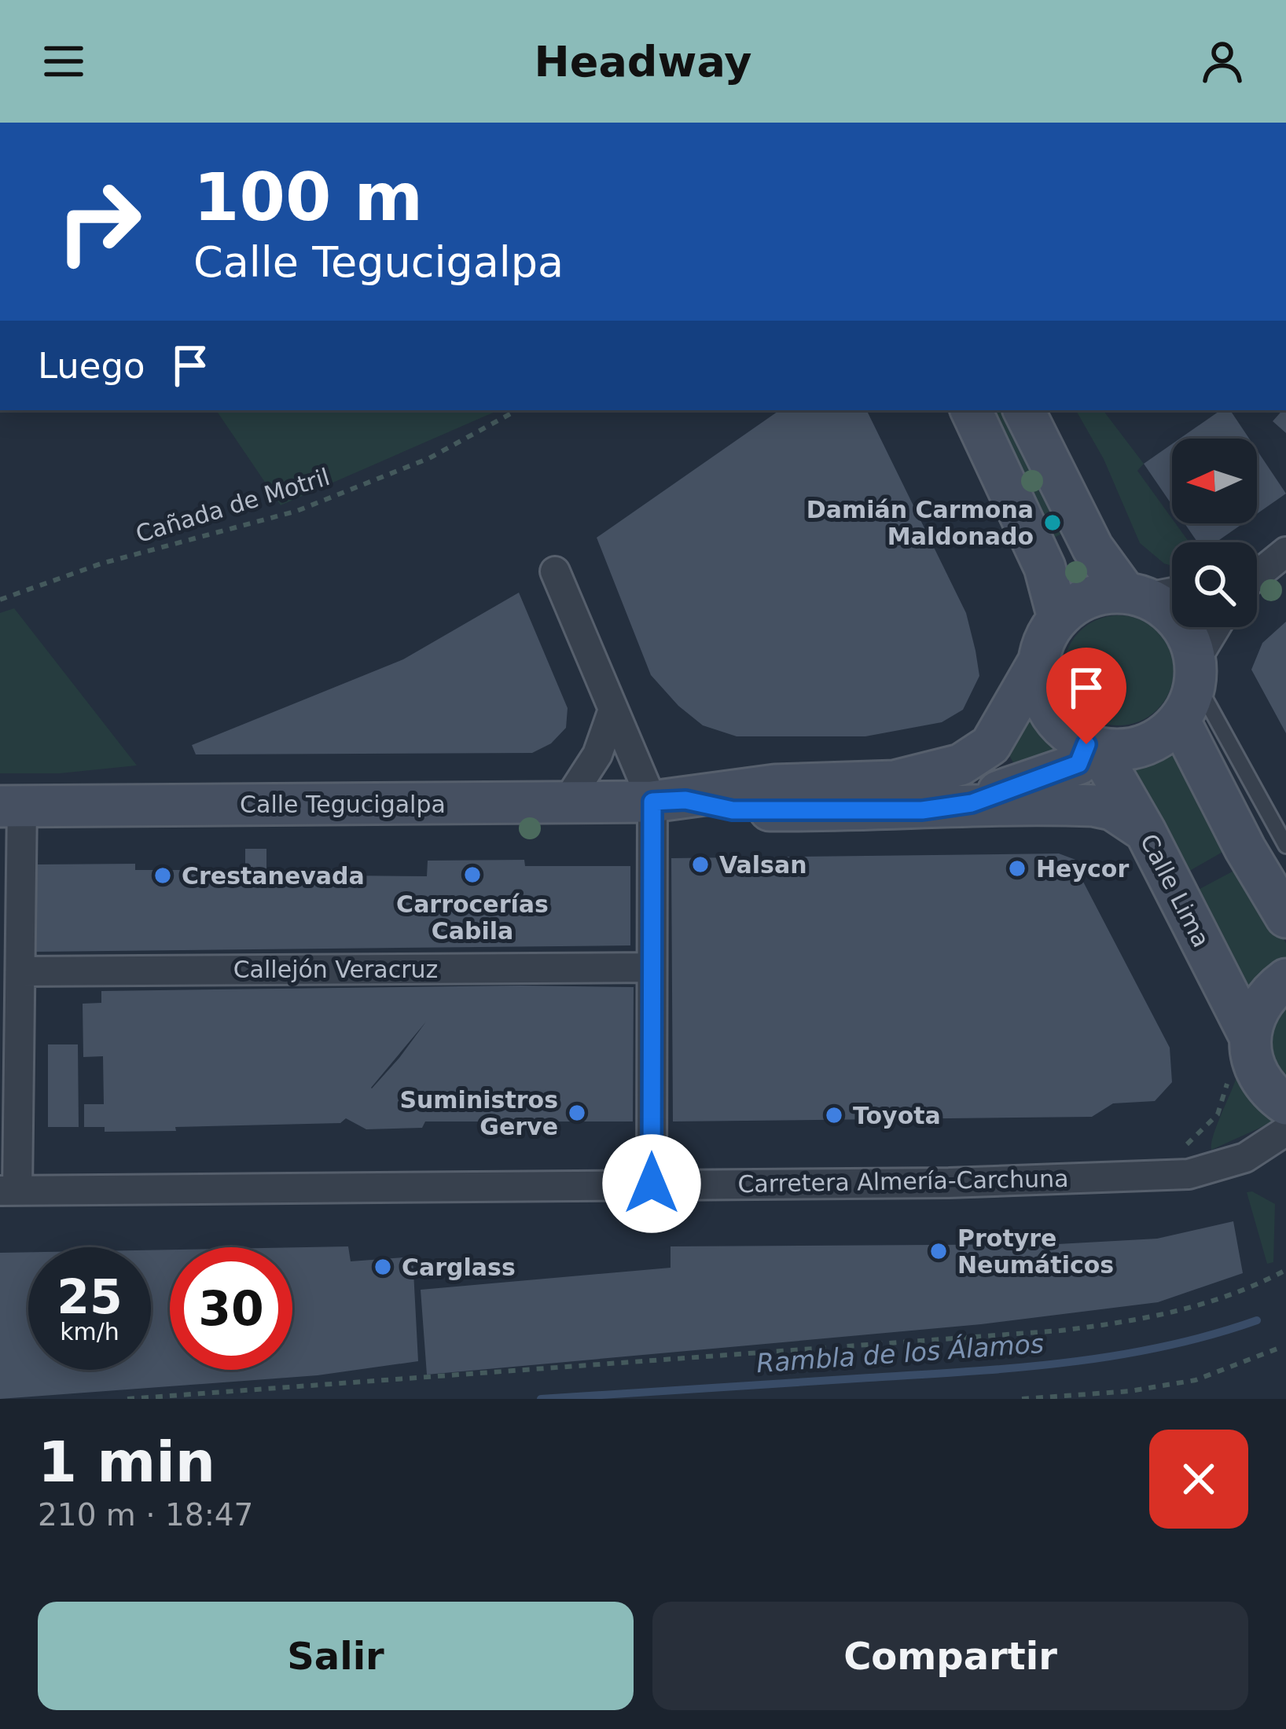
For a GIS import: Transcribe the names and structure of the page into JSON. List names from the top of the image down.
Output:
{
  "streets": {
    "street": [
      "Calle Tegucigalpa",
      "Calle Lima",
      "Callejón Veracruz",
      "Carretera Almería-Carchuna"
    ],
    "path": ["Cañada de Motril"]
  },
  "crossings": [
    ["Calle Tegucigalpa", "Calle Lima"]
  ],
  "water": ["Rambla de los Álamos"],
  "places": [
    "Damián Carmona Maldonado",
    "Valsan",
    "Heycor",
    "Carrocerías Cabila",
    "Crestanevada",
    "Suministros Gerve",
    "Toyota",
    "Protyre Neumáticos",
    "Carglass"
  ],
  "north": "left",
  "page": {
    "header": "Headway",
    "turn": ["100 m", "Calle Tegucigalpa"],
    "then": "Luego",
    "speed": "25 km/h",
    "limit": "30",
    "heading": ["1 min", "210 m · 18:47"],
    "buttons": ["Salir", "Compartir"]
  }
}
